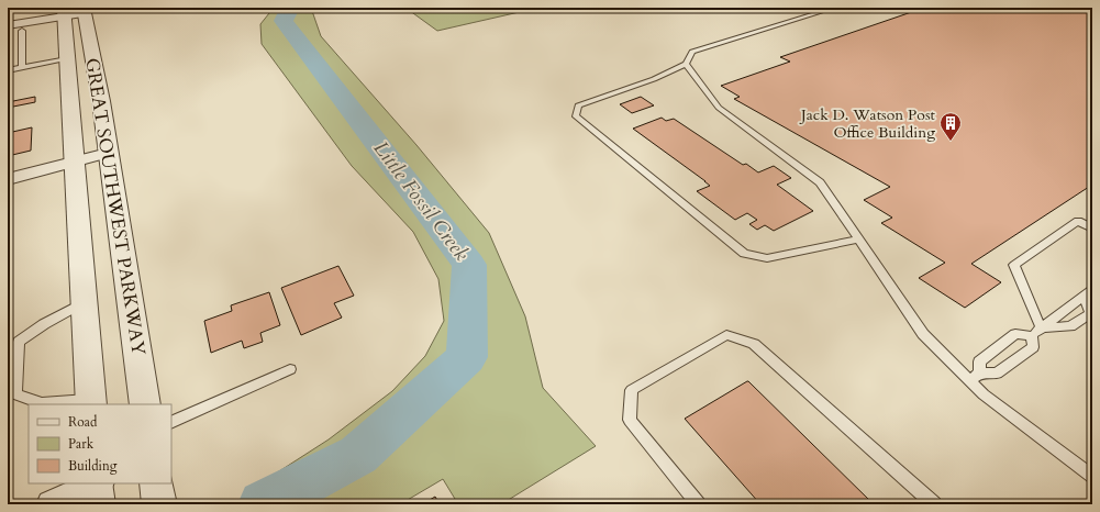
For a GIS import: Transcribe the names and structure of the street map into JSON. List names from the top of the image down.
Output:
{
  "streets": {
    "street": ["GREAT SOUTHWEST PARKWAY"]
  },
  "water": ["Little Fossil Creek"],
  "places": {
    "building": ["Jack D. Watson Post Office Building"]
  },
  "legend": ["Road", "Park", "Building"]
}
